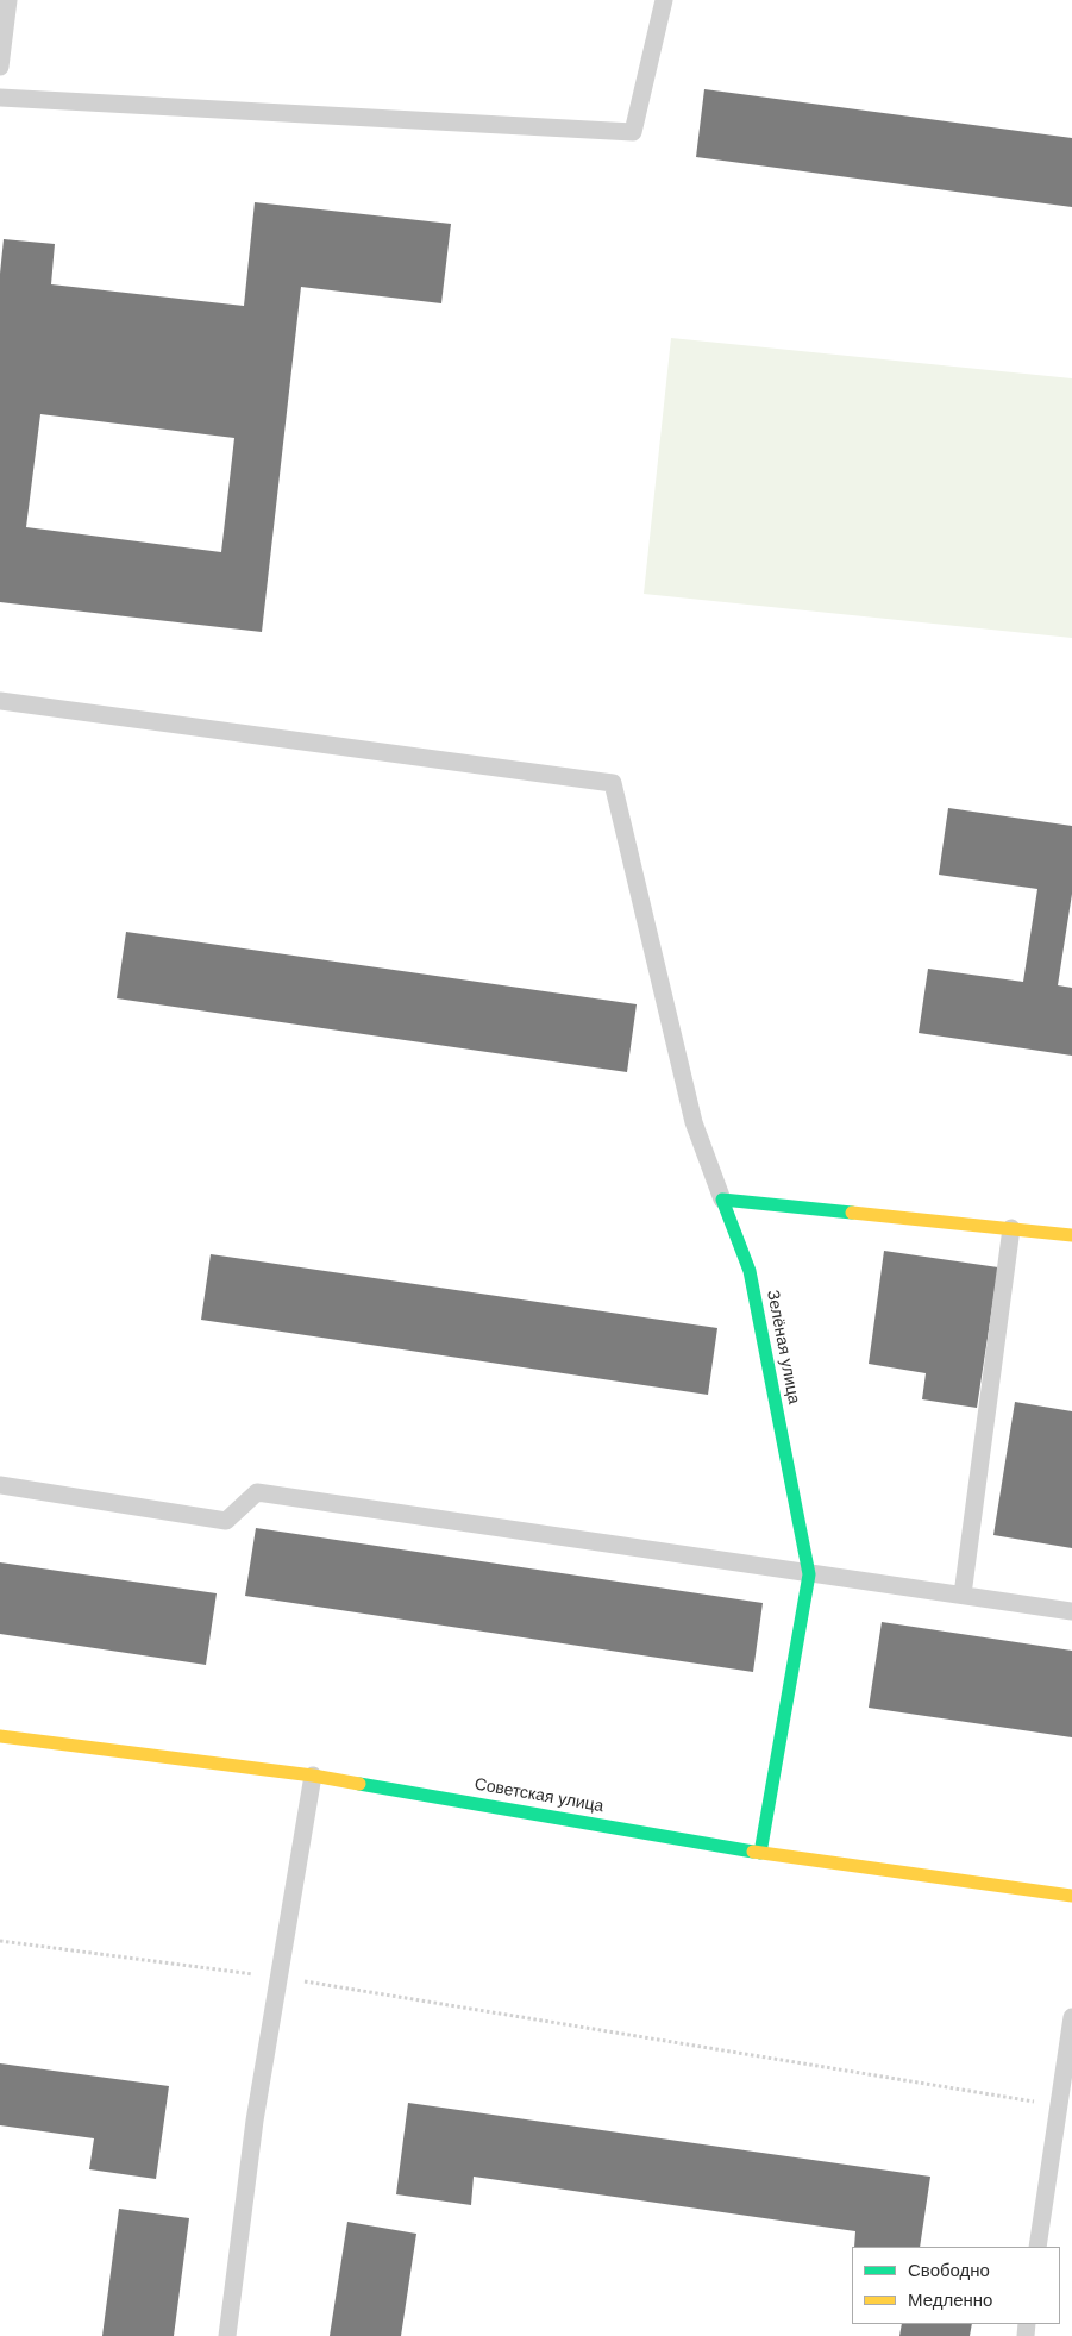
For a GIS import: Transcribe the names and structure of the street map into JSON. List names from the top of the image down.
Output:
{
  "streets": {
    "street": ["Зелёная улица", "Советская улица"]
  },
  "crossings": [
    ["Зелёная улица", "Советская улица"]
  ],
  "legend": ["Свободно", "Медленно"]
}
